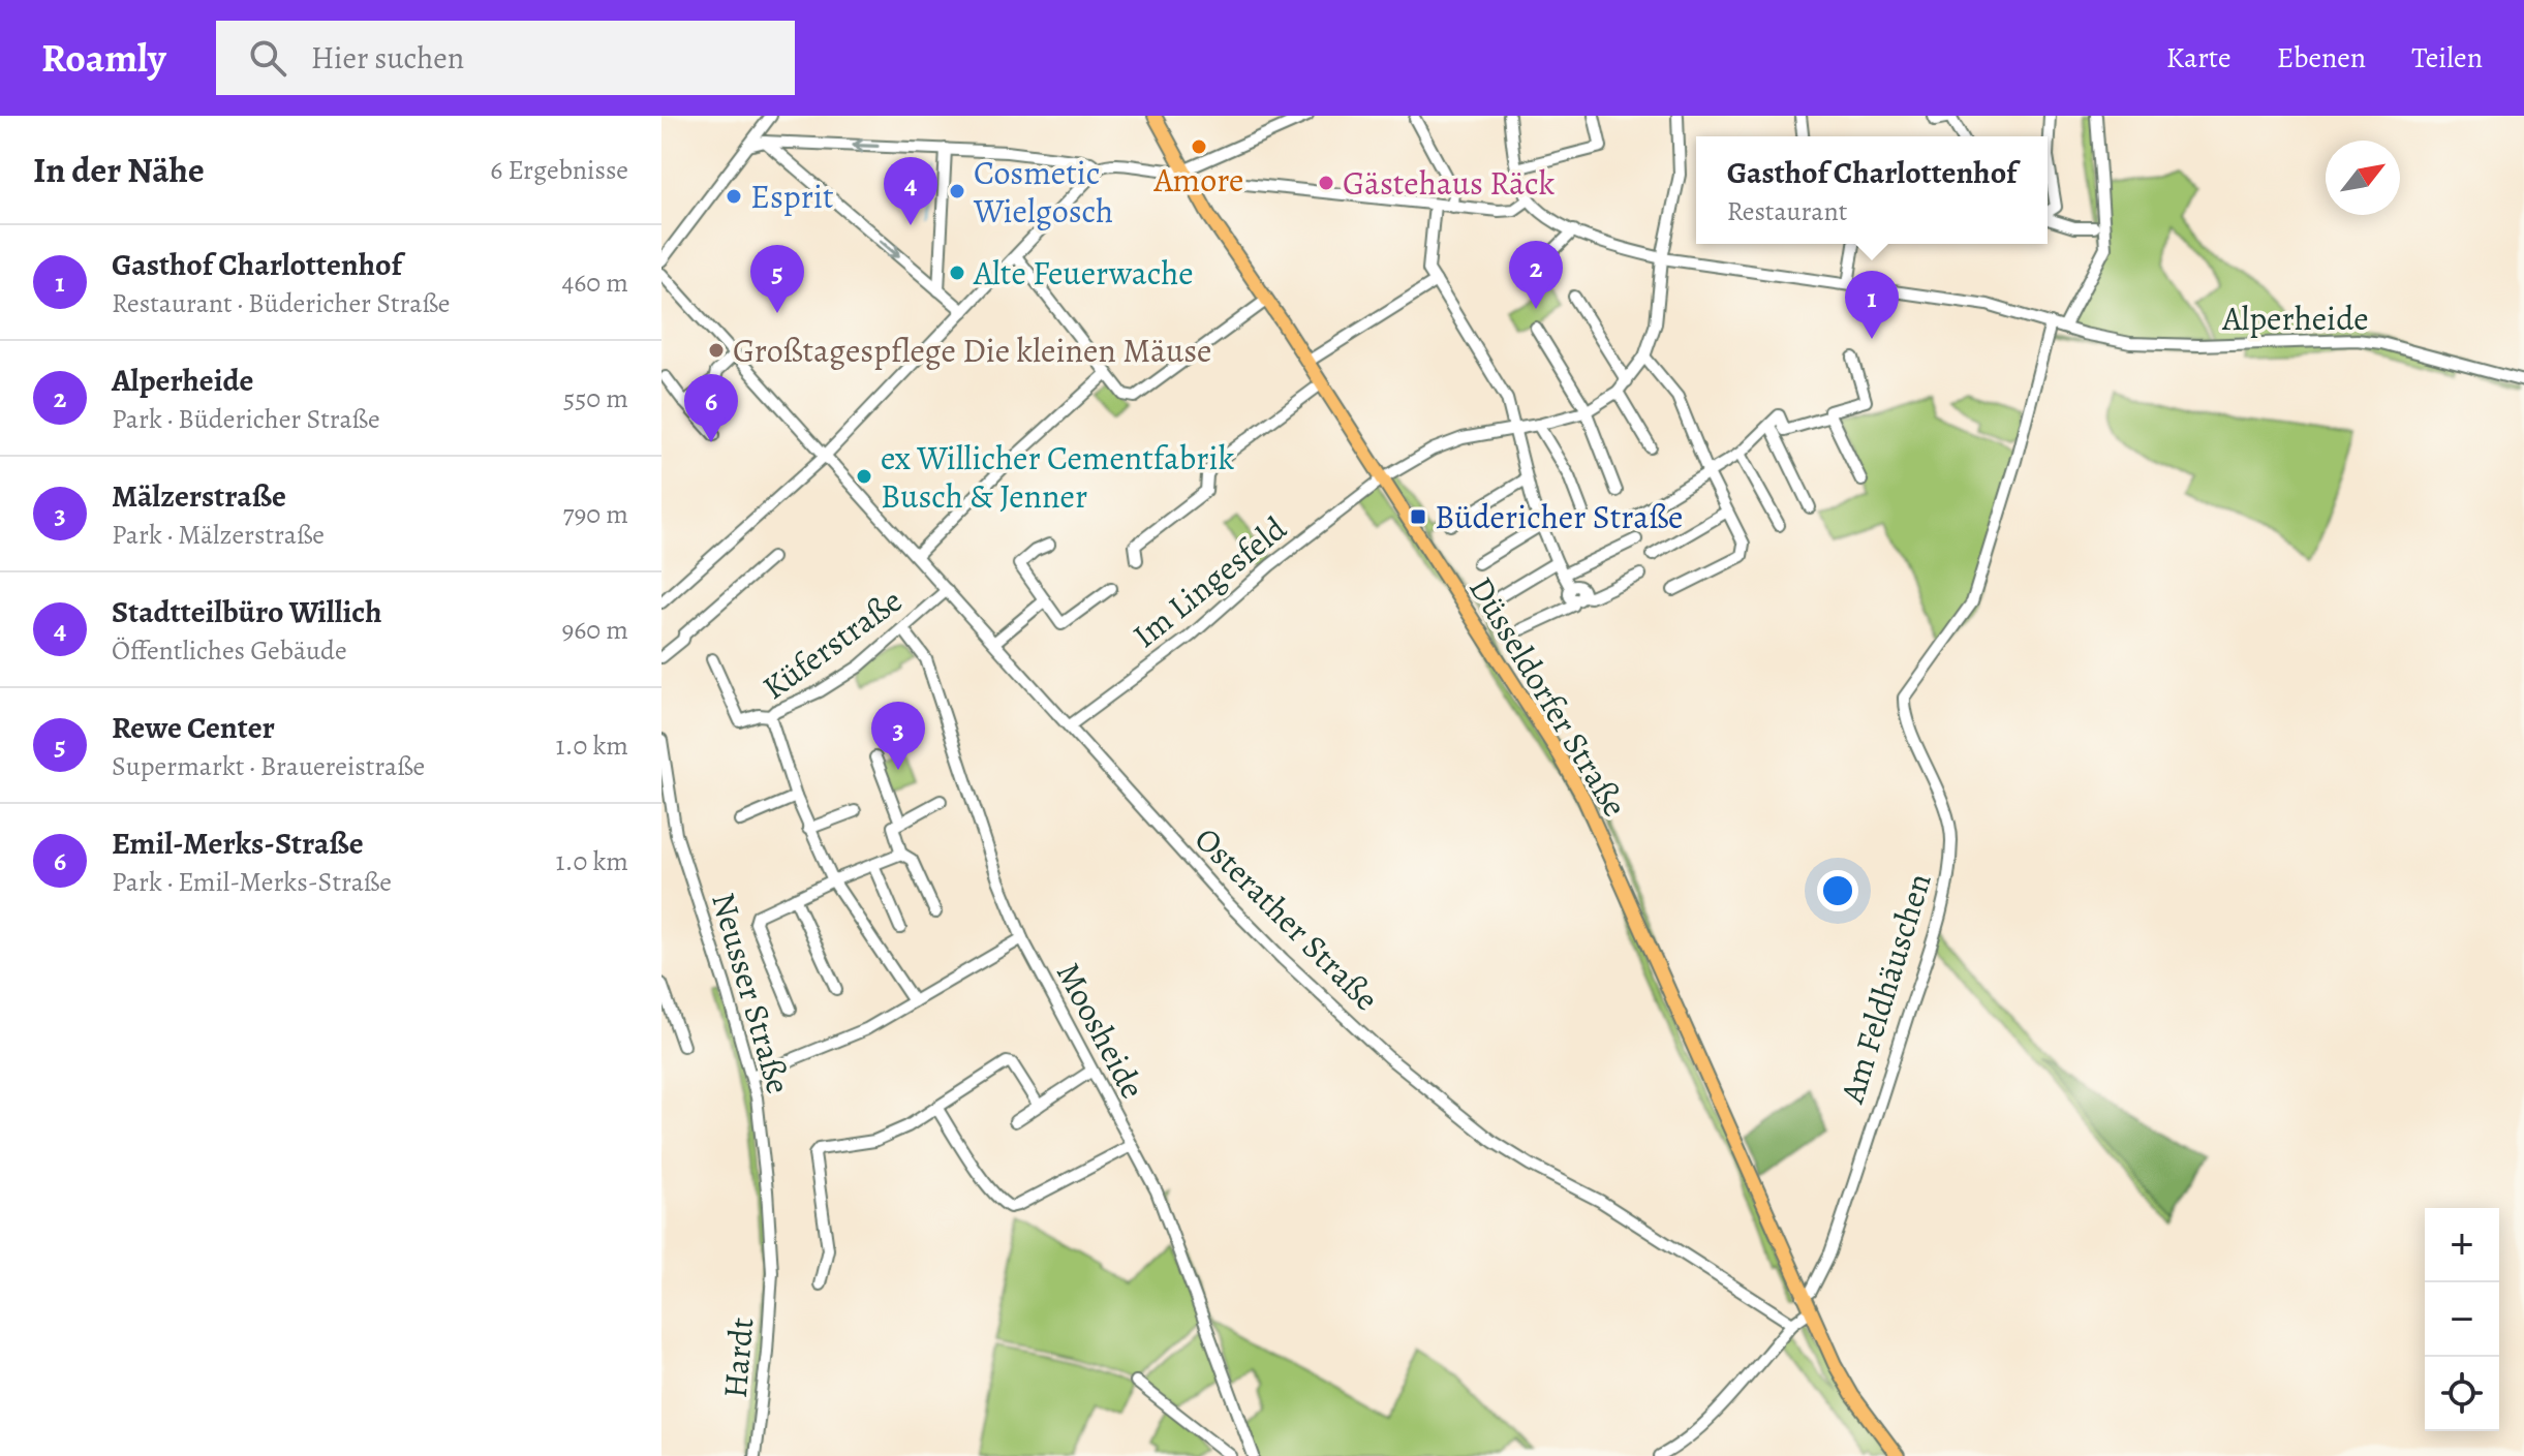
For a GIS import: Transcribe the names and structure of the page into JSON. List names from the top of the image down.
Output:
{
  "streets": {
    "main road": ["Düsseldorfer Straße"],
    "street": [
      "Alperheide",
      "Im Lingesfeld",
      "Küferstraße",
      "Osterather Straße",
      "Am Feldhäuschen",
      "Neusser Straße",
      "Moosheide",
      "Hardt"
    ]
  },
  "crossings": [
    ["Alperheide", "Am Feldhäuschen"],
    ["Im Lingesfeld", "Düsseldorfer Straße"],
    ["Im Lingesfeld", "Osterather Straße"],
    ["Küferstraße", "Osterather Straße"],
    ["Küferstraße", "Moosheide"],
    ["Düsseldorfer Straße", "Am Feldhäuschen"],
    ["Neusser Straße", "Hardt"]
  ],
  "places": {
    "other": [
      "Amore",
      "Gästehaus Räck",
      "Cosmetic Wielgosch",
      "Esprit",
      "Alte Feuerwache",
      "Großtagespflege Die kleinen Mäuse",
      "ex Willicher Cementfabrik Busch & Jenner"
    ],
    "transit": ["Büdericher Straße"]
  },
  "north": "top right",
  "page": {
    "header": "Roamly",
    "search": "Hier suchen",
    "nav": ["Karte", "Ebenen", "Teilen"],
    "heading": ["In der Nähe", "6 Ergebnisse"],
    "popup": ["Gasthof Charlottenhof", "Restaurant"],
    "pins": [
      "4",
      "2",
      "5",
      "1",
      "6",
      "3"
    ],
    "list": [
      {
        "mark": "1",
        "name": "Gasthof Charlottenhof",
        "note": "Restaurant · Büdericher Straße",
        "value": "460 m"
      },
      {
        "mark": "2",
        "name": "Alperheide",
        "note": "Park · Büdericher Straße",
        "value": "550 m"
      },
      {
        "mark": "3",
        "name": "Mälzerstraße",
        "note": "Park · Mälzerstraße",
        "value": "790 m"
      },
      {
        "mark": "4",
        "name": "Stadtteilbüro Willich",
        "note": "Öffentliches Gebäude",
        "value": "960 m"
      },
      {
        "mark": "5",
        "name": "Rewe Center",
        "note": "Supermarkt · Brauereistraße",
        "value": "1.0 km"
      },
      {
        "mark": "6",
        "name": "Emil-Merks-Straße",
        "note": "Park · Emil-Merks-Straße",
        "value": "1.0 km"
      }
    ],
    "map_buttons": ["+", "−"]
  }
}
